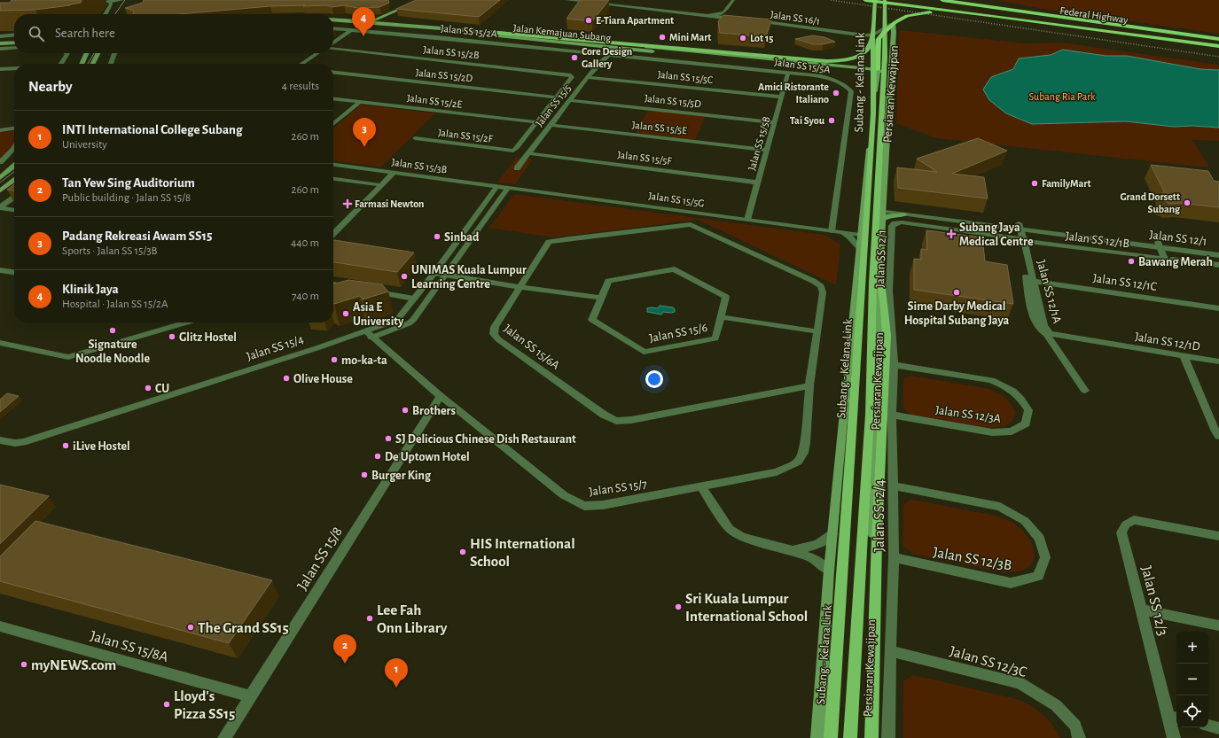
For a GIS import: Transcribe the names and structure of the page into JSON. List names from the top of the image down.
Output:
{
  "streets": {
    "highway": ["Federal Highway"],
    "main road": ["Jalan Kemajuan Subang", "Subang - Kelana Link", "Persiaran Kewajipan"],
    "street": [
      "Jalan SS 16/1",
      "Jalan SS 15/2A",
      "Jalan SS 15/2B",
      "Jalan SS 15/5A",
      "Jalan SS 15/2D",
      "Jalan SS 15/5C",
      "Jalan SS 15/2E",
      "Jalan SS 15/5D",
      "Jalan SS 15/5",
      "Jalan SS 15/5E",
      "Jalan SS 15/2F",
      "Jalan SS 15/5B",
      "Jalan SS 15/5F",
      "Jalan SS 15/3B",
      "Jalan SS 15/5G",
      "Jalan SS 12/1",
      "Jalan SS 12/1B",
      "Jalan SS 12/1C",
      "Jalan SS 12/1A",
      "Jalan SS 15/6",
      "Jalan SS 12/1D",
      "Jalan SS 15/6A",
      "Jalan SS 15/4",
      "Jalan SS 12/3A",
      "Jalan SS 15/7",
      "Jalan SS 12/4",
      "Jalan SS 15/8",
      "Jalan SS 12/3B",
      "Jalan SS 12/3",
      "Jalan SS 15/8A",
      "Jalan SS 12/3C"
    ]
  },
  "crossings": [
    ["Jalan SS 16/1", "Persiaran Kewajipan"],
    ["Jalan SS 15/2A", "Jalan SS 15/5A"],
    ["Jalan SS 15/2A", "Jalan SS 15/5"],
    ["Jalan Kemajuan Subang", "Persiaran Kewajipan"],
    ["Jalan Kemajuan Subang", "Jalan SS 15/5"],
    ["Jalan SS 15/2B", "Jalan SS 15/2D"],
    ["Jalan SS 15/5A", "Jalan SS 15/5"],
    ["Jalan SS 15/5A", "Jalan SS 15/5B"],
    ["Jalan SS 15/5A", "Jalan SS 15/5G"],
    ["Jalan SS 15/5C", "Jalan SS 15/5"],
    ["Jalan SS 15/5C", "Jalan SS 15/5B"],
    ["Persiaran Kewajipan", "Jalan SS 15/5G"],
    ["Persiaran Kewajipan", "Jalan SS 12/1"],
    ["Jalan SS 15/2E", "Jalan SS 15/2F"],
    ["Jalan SS 15/5D", "Jalan SS 15/5"],
    ["Jalan SS 15/5D", "Jalan SS 15/5B"],
    ["Jalan SS 15/5", "Jalan SS 15/5E"],
    ["Jalan SS 15/5", "Jalan SS 15/5F"],
    ["Jalan SS 15/5E", "Jalan SS 15/5B"],
    ["Jalan SS 15/5B", "Jalan SS 15/5F"],
    ["Jalan SS 15/5B", "Jalan SS 15/5G"],
    ["Jalan SS 15/3B", "Jalan SS 15/5G"],
    ["Jalan SS 15/3B", "Jalan SS 15/4"],
    ["Jalan SS 15/5G", "Jalan SS 15/4"],
    ["Jalan SS 12/1", "Jalan SS 12/1B"],
    ["Jalan SS 12/1", "Jalan SS 12/1A"],
    ["Jalan SS 12/1", "Jalan SS 12/4"],
    ["Jalan SS 12/1B", "Jalan SS 12/1A"],
    ["Jalan SS 12/1C", "Jalan SS 12/1A"],
    ["Jalan SS 12/1A", "Jalan SS 12/1D"],
    ["Jalan SS 15/6", "Jalan SS 15/6A"],
    ["Jalan SS 15/6", "Jalan SS 15/7"],
    ["Jalan SS 15/6A", "Jalan SS 15/7"],
    ["Jalan SS 15/4", "Jalan SS 15/7"],
    ["Jalan SS 12/3A", "Jalan SS 12/4"],
    ["Jalan SS 15/7", "Jalan SS 15/8"],
    ["Jalan SS 12/4", "Jalan SS 12/3B"],
    ["Jalan SS 12/4", "Jalan SS 12/3C"],
    ["Jalan SS 15/8", "Jalan SS 15/8A"]
  ],
  "parks": ["Subang Ria Park"],
  "places": {
    "other": [
      "E-Tiara Apartment",
      "Mini Mart",
      "Lot 15",
      "Core Design Gallery",
      "Amici Ristorante Italiano",
      "Tai Syou",
      "FamilyMart",
      "Grand Dorsett Subang",
      "Sinbad",
      "Bawang Merah",
      "UNIMAS Kuala Lumpur Learning Centre",
      "Sime Darby Medical Hospital Subang Jaya",
      "Asia E University",
      "Signature Noodle Noodle",
      "Glitz Hostel",
      "mo-ka-ta",
      "Olive House",
      "CU",
      "Brothers",
      "SJ Delicious Chinese Dish Restaurant",
      "iLive Hostel",
      "De Uptown Hotel",
      "Burger King",
      "HIS International School",
      "Sri Kuala Lumpur International School",
      "Lee Fah Onn Library",
      "The Grand SS15",
      "myNEWS.com",
      "Lloyd's Pizza SS15"
    ],
    "health": ["Farmasi Newton", "Subang Jaya Medical Centre"]
  },
  "page": {
    "pins": [
      "4",
      "3",
      "2",
      "1"
    ],
    "search": "Search here",
    "heading": ["Nearby", "4 results"],
    "list": [
      {
        "mark": "1",
        "name": "INTI International College Subang",
        "note": "University",
        "value": "260 m"
      },
      {
        "mark": "2",
        "name": "Tan Yew Sing Auditorium",
        "note": "Public building · Jalan SS 15/8",
        "value": "260 m"
      },
      {
        "mark": "3",
        "name": "Padang Rekreasi Awam SS15",
        "note": "Sports · Jalan SS 15/3B",
        "value": "440 m"
      },
      {
        "mark": "4",
        "name": "Klinik Jaya",
        "note": "Hospital · Jalan SS 15/2A",
        "value": "740 m"
      }
    ],
    "map_buttons": ["+", "−"]
  }
}
